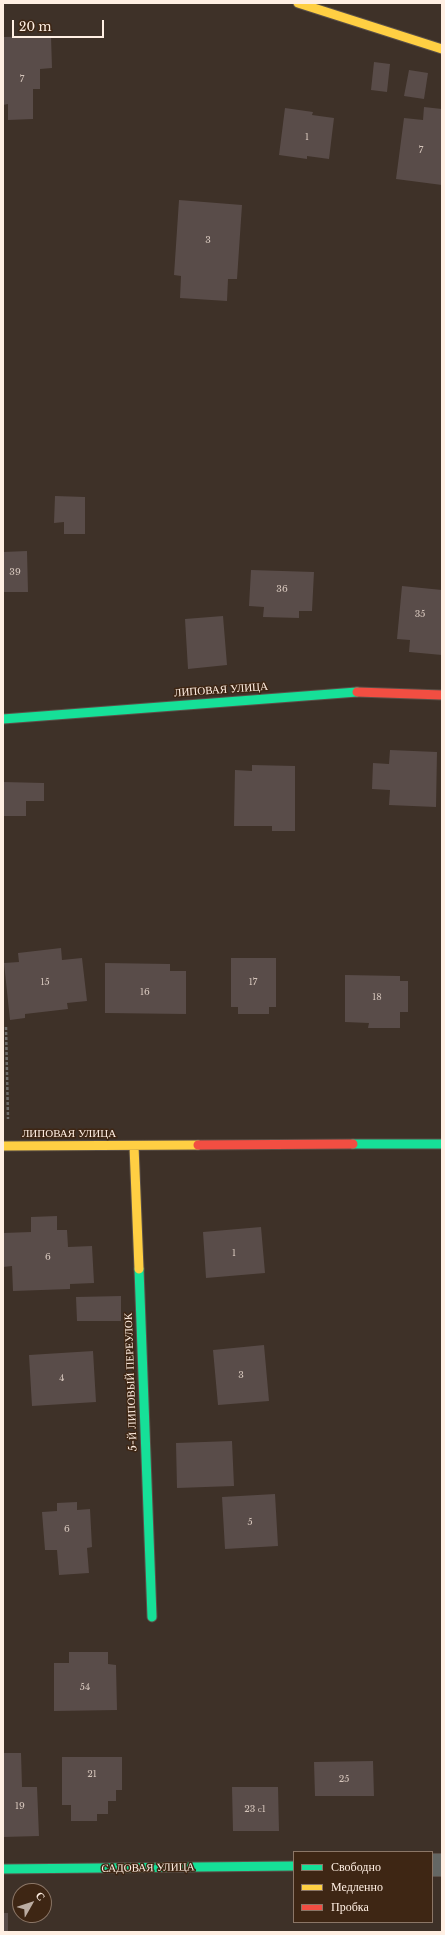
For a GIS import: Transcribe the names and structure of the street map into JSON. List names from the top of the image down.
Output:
{
  "streets": {
    "street": ["ЛИПОВАЯ УЛИЦА", "5-Й ЛИПОВЫЙ ПЕРЕУЛОК", "САДОВАЯ УЛИЦА"]
  },
  "crossings": [
    ["ЛИПОВАЯ УЛИЦА", "5-Й ЛИПОВЫЙ ПЕРЕУЛОК"]
  ],
  "house_numbers": [
    "7",
    "1",
    "7",
    "3",
    "39",
    "36",
    "35",
    "15",
    "17",
    "16",
    "18",
    "1",
    "6",
    "3",
    "4",
    "5",
    "6",
    "54",
    "21",
    "25",
    "19",
    "23 с1"
  ],
  "legend": ["Свободно", "Медленно", "Пробка"],
  "scale_bar": "20 m",
  "north": "top right"
}
